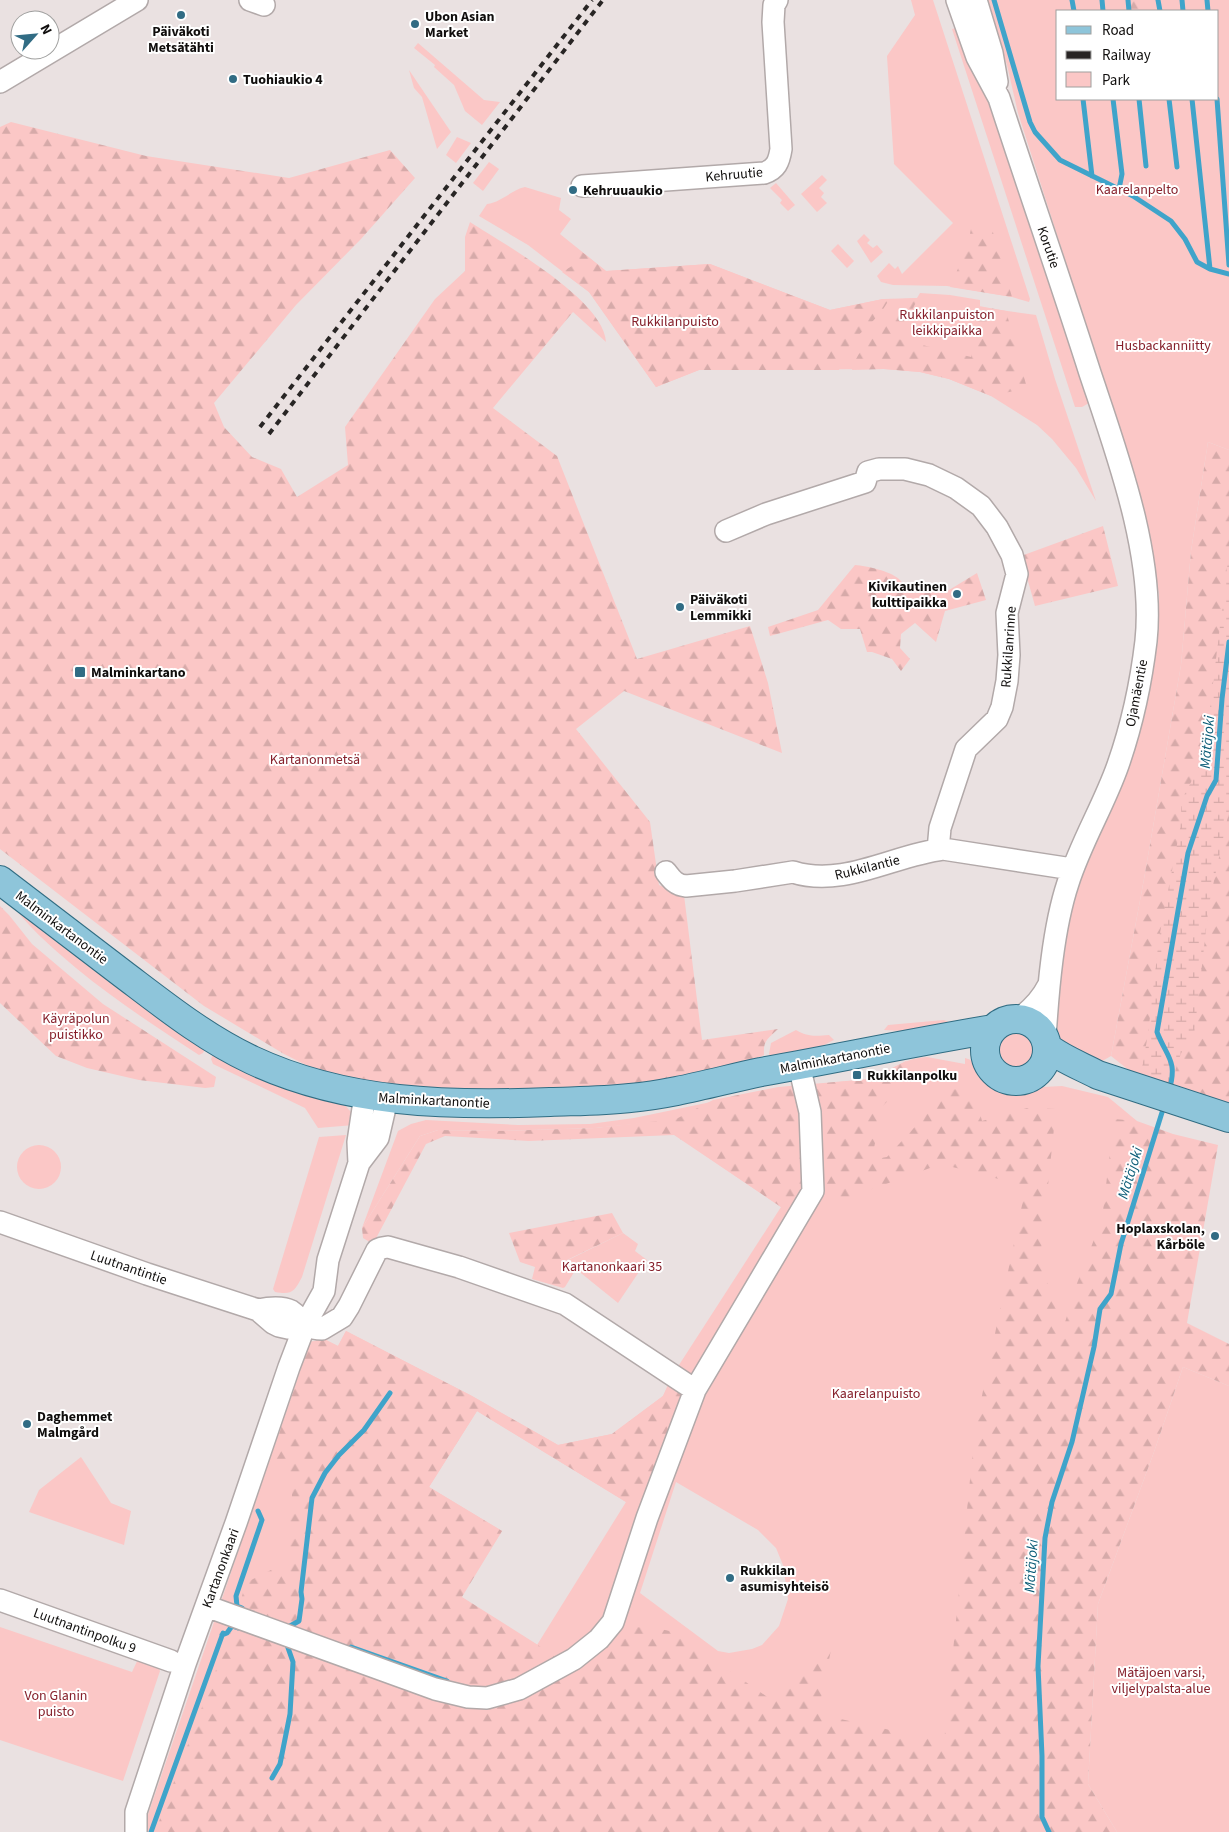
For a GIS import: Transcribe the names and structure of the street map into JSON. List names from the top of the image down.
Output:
{
  "streets": {
    "main road": ["Malminkartanontie"],
    "street": [
      "Kehruutie",
      "Korutie",
      "Rukkilanrinne",
      "Ojamäentie",
      "Rukkilantie",
      "Luutnantintie",
      "Kartanonkaari",
      "Luutnantinpolku 9"
    ]
  },
  "crossings": [
    ["Korutie", "Ojamäentie"],
    ["Rukkilanrinne", "Rukkilantie"],
    ["Ojamäentie", "Rukkilantie"],
    ["Ojamäentie", "Malminkartanontie"],
    ["Malminkartanontie", "Kartanonkaari"],
    ["Luutnantintie", "Kartanonkaari"]
  ],
  "water": ["Mätäjoki"],
  "parks": [
    "Kaarelanpelto",
    "Rukkilanpuiston leikkipaikka",
    "Rukkilanpuisto",
    "Husbackanniitty",
    "Kartanonmetsä",
    "Käyräpolun puistikko",
    "Kartanonkaari 35",
    "Kaarelanpuisto",
    "Mätäjoen varsi, viljelypalsta-alue",
    "Von Glanin puisto"
  ],
  "places": {
    "other": [
      "Päiväkoti Metsätähti",
      "Ubon Asian Market",
      "Tuohiaukio 4",
      "Kehruuaukio",
      "Kivikautinen kulttipaikka",
      "Päiväkoti Lemmikki",
      "Hoplaxskolan, Kårböle",
      "Daghemmet Malmgård",
      "Rukkilan asumisyhteisö"
    ],
    "transit": ["Malminkartano", "Rukkilanpolku"]
  },
  "legend": ["Road", "Railway", "Park"],
  "north": "top right"
}
